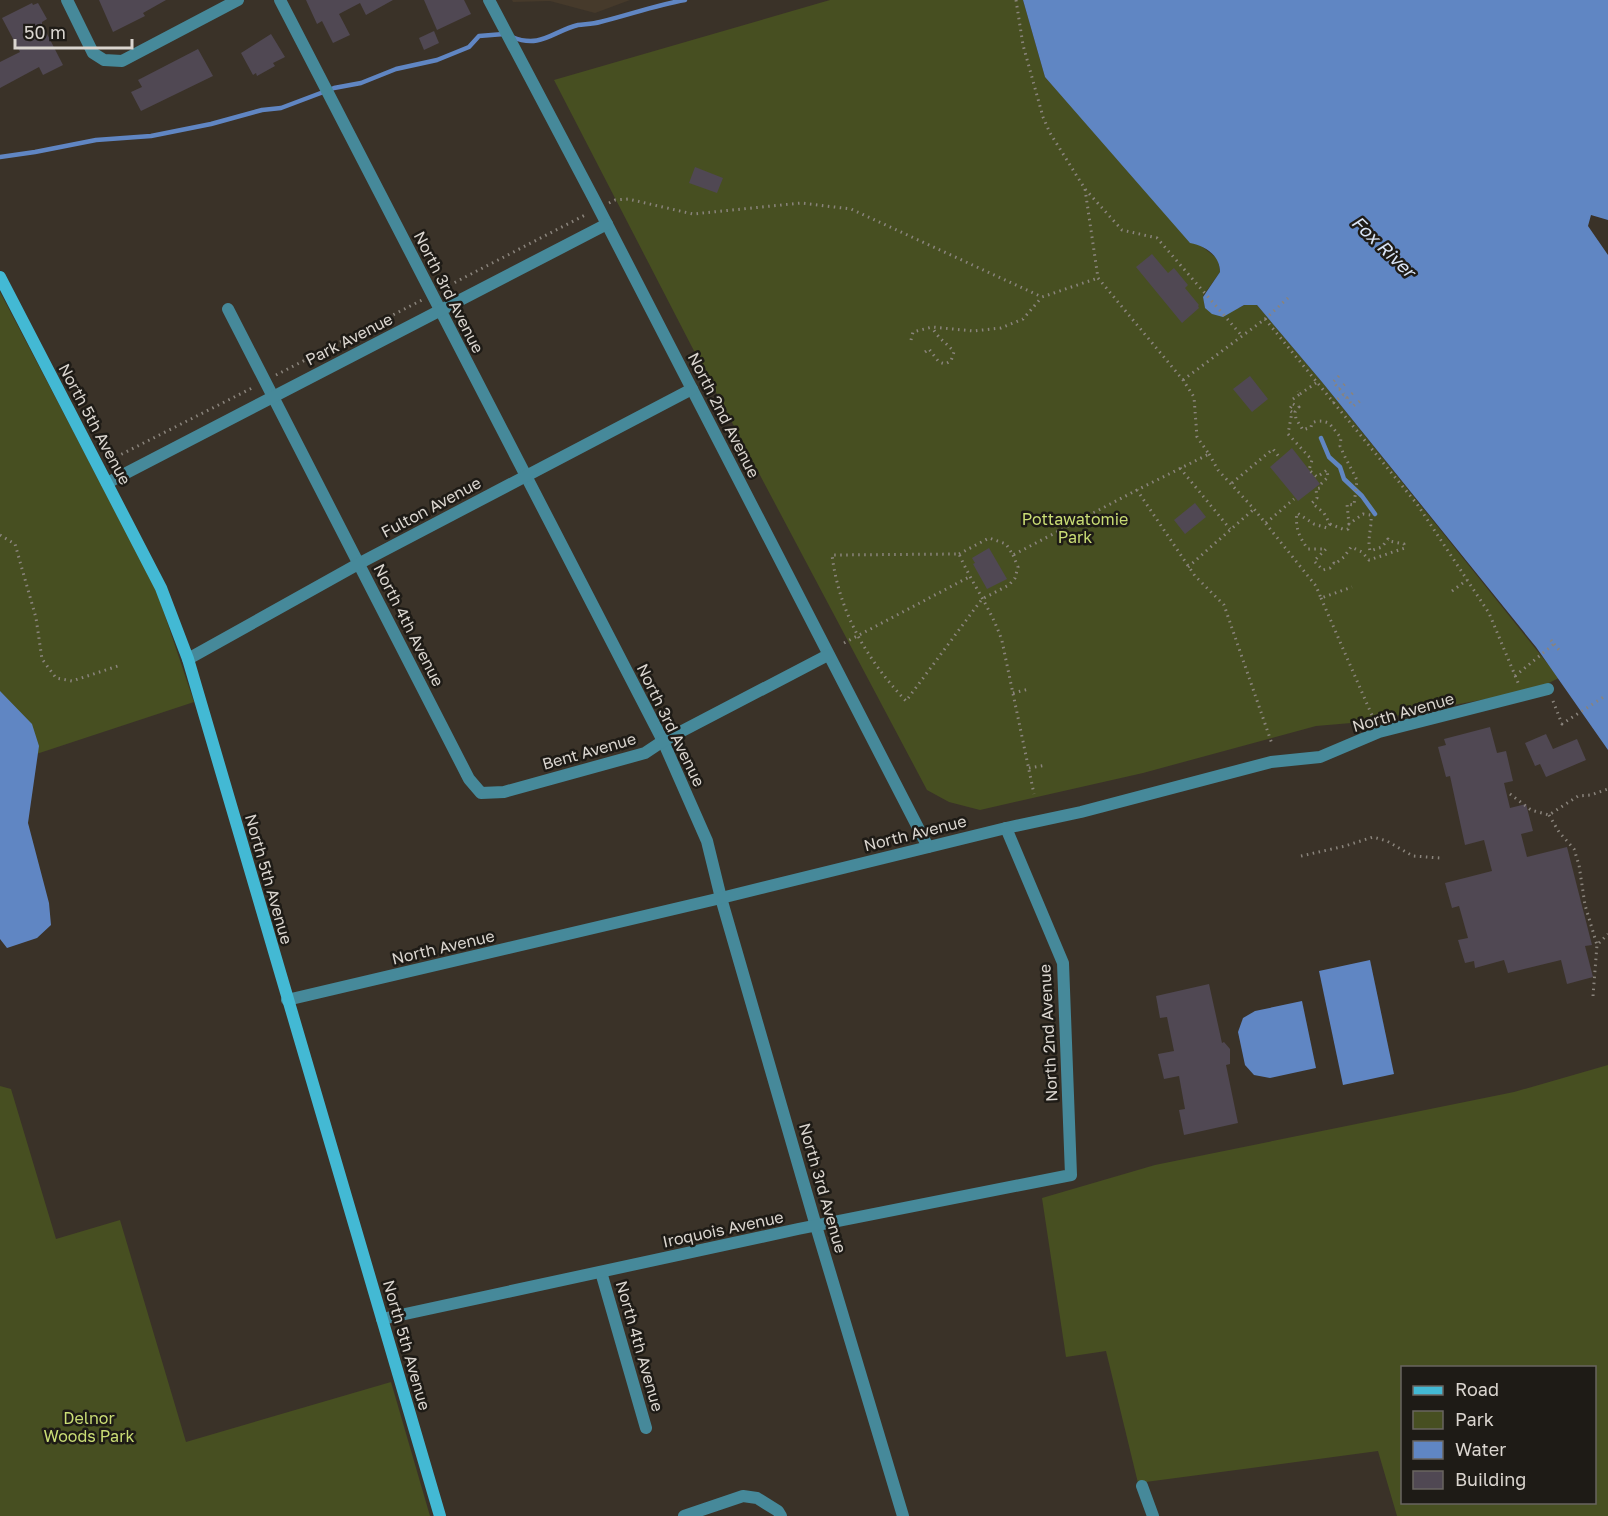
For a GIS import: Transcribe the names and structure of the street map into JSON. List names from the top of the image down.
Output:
{
  "streets": {
    "main road": ["North 5th Avenue"],
    "street": [
      "North 3rd Avenue",
      "Park Avenue",
      "North 2nd Avenue",
      "Fulton Avenue",
      "North 4th Avenue",
      "North Avenue",
      "Bent Avenue",
      "Iroquois Avenue"
    ]
  },
  "crossings": [
    ["North 3rd Avenue", "Park Avenue"],
    ["North 3rd Avenue", "Fulton Avenue"],
    ["North 3rd Avenue", "North Avenue"],
    ["North 3rd Avenue", "Bent Avenue"],
    ["North 3rd Avenue", "Iroquois Avenue"],
    ["Park Avenue", "North 2nd Avenue"],
    ["Park Avenue", "North 5th Avenue"],
    ["Park Avenue", "North 4th Avenue"],
    ["North 2nd Avenue", "Fulton Avenue"],
    ["North 2nd Avenue", "North Avenue"],
    ["North 2nd Avenue", "Bent Avenue"],
    ["North 2nd Avenue", "Iroquois Avenue"],
    ["North 5th Avenue", "Fulton Avenue"],
    ["North 5th Avenue", "North Avenue"],
    ["North 5th Avenue", "Iroquois Avenue"],
    ["Fulton Avenue", "North 4th Avenue"],
    ["North 4th Avenue", "Bent Avenue"],
    ["North 4th Avenue", "Iroquois Avenue"]
  ],
  "water": ["Fox River"],
  "parks": ["Pottawatomie Park", "Delnor Woods Park"],
  "legend": [
    "Road",
    "Park",
    "Water",
    "Building"
  ],
  "scale_bar": "50 m"
}
